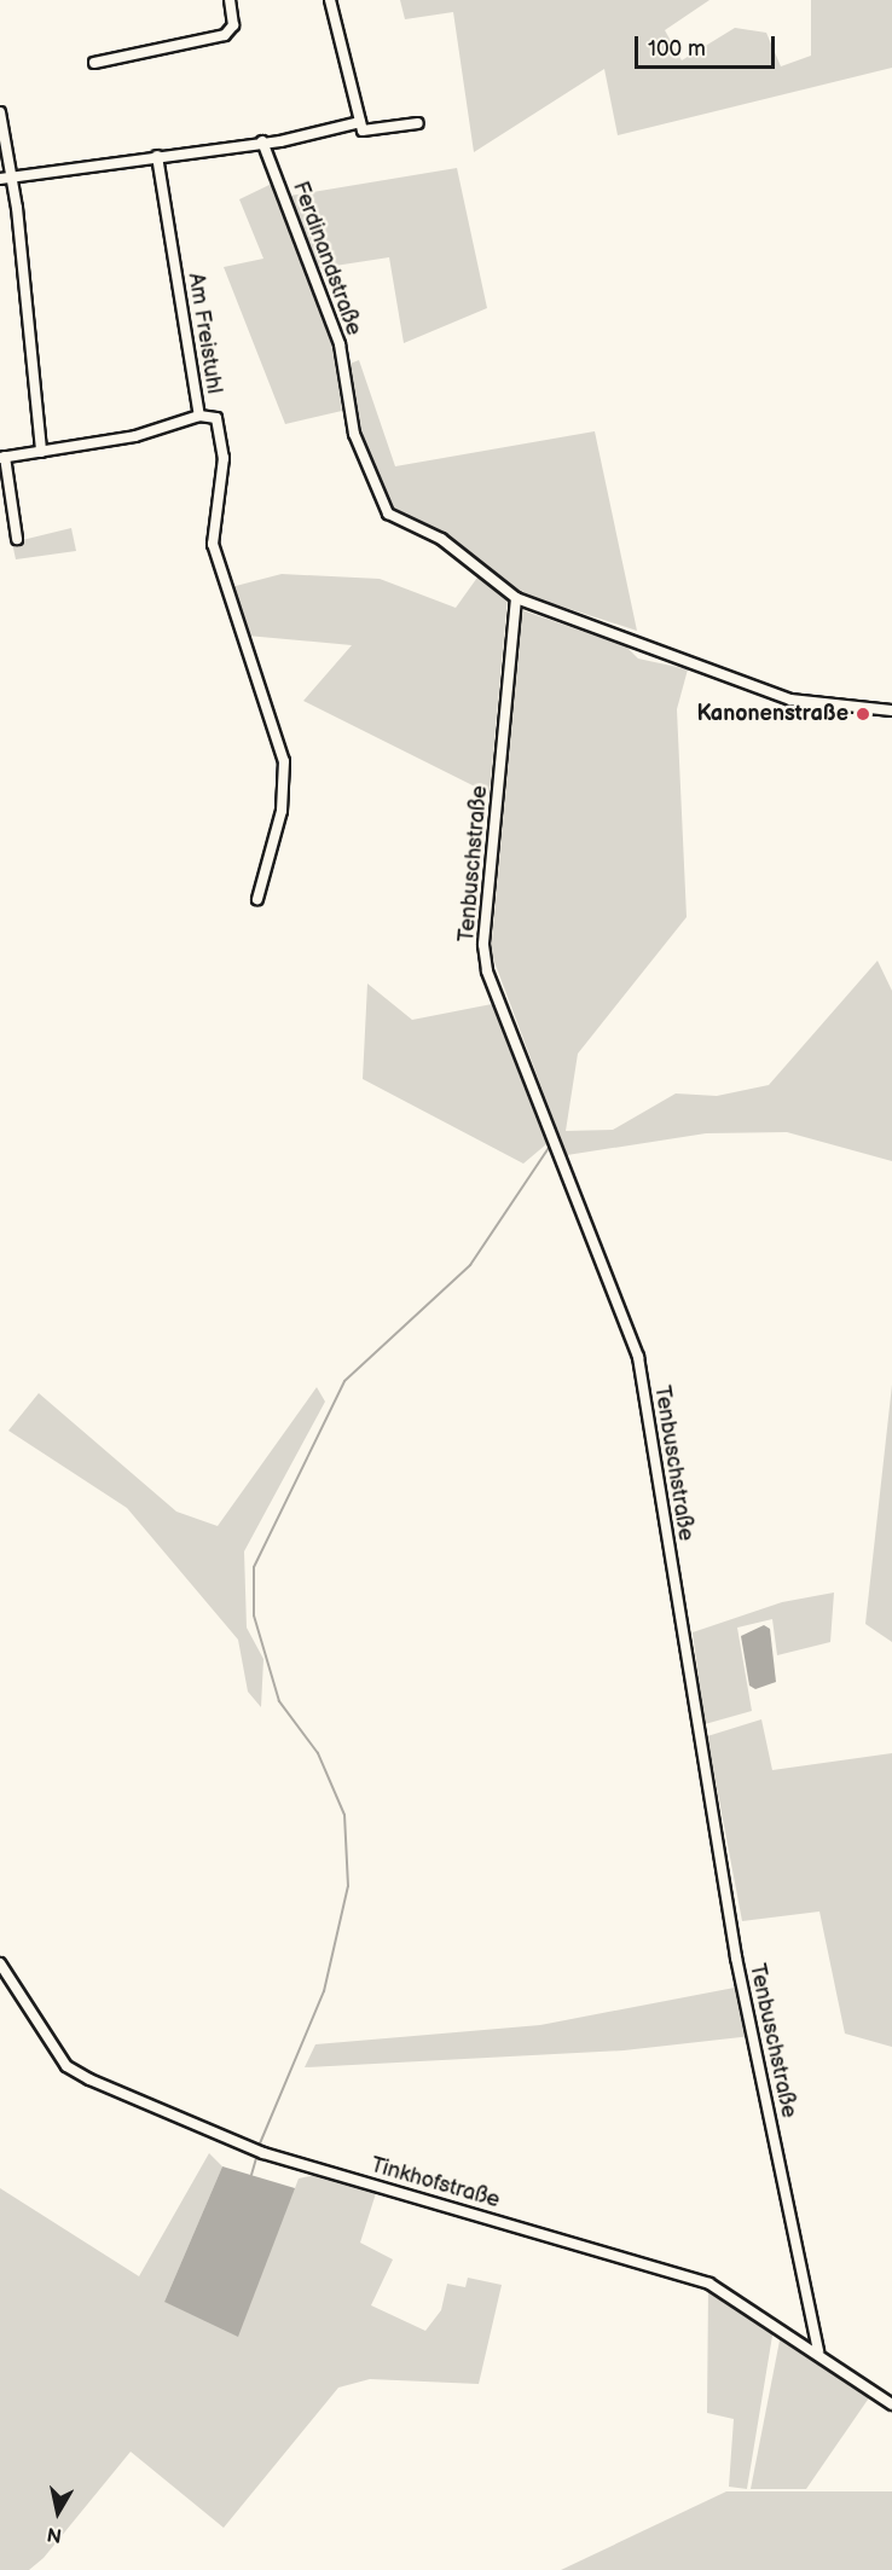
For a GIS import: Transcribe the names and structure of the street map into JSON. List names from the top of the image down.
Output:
{
  "streets": {
    "street": [
      "Ferdinandstraße",
      "Am Freistuhl",
      "Tenbuschstraße",
      "Tinkhofstraße"
    ]
  },
  "crossings": [
    ["Ferdinandstraße", "Tenbuschstraße"],
    ["Tenbuschstraße", "Tinkhofstraße"]
  ],
  "places": ["Kanonenstraße"],
  "scale_bar": "100 m",
  "north": "bottom"
}
